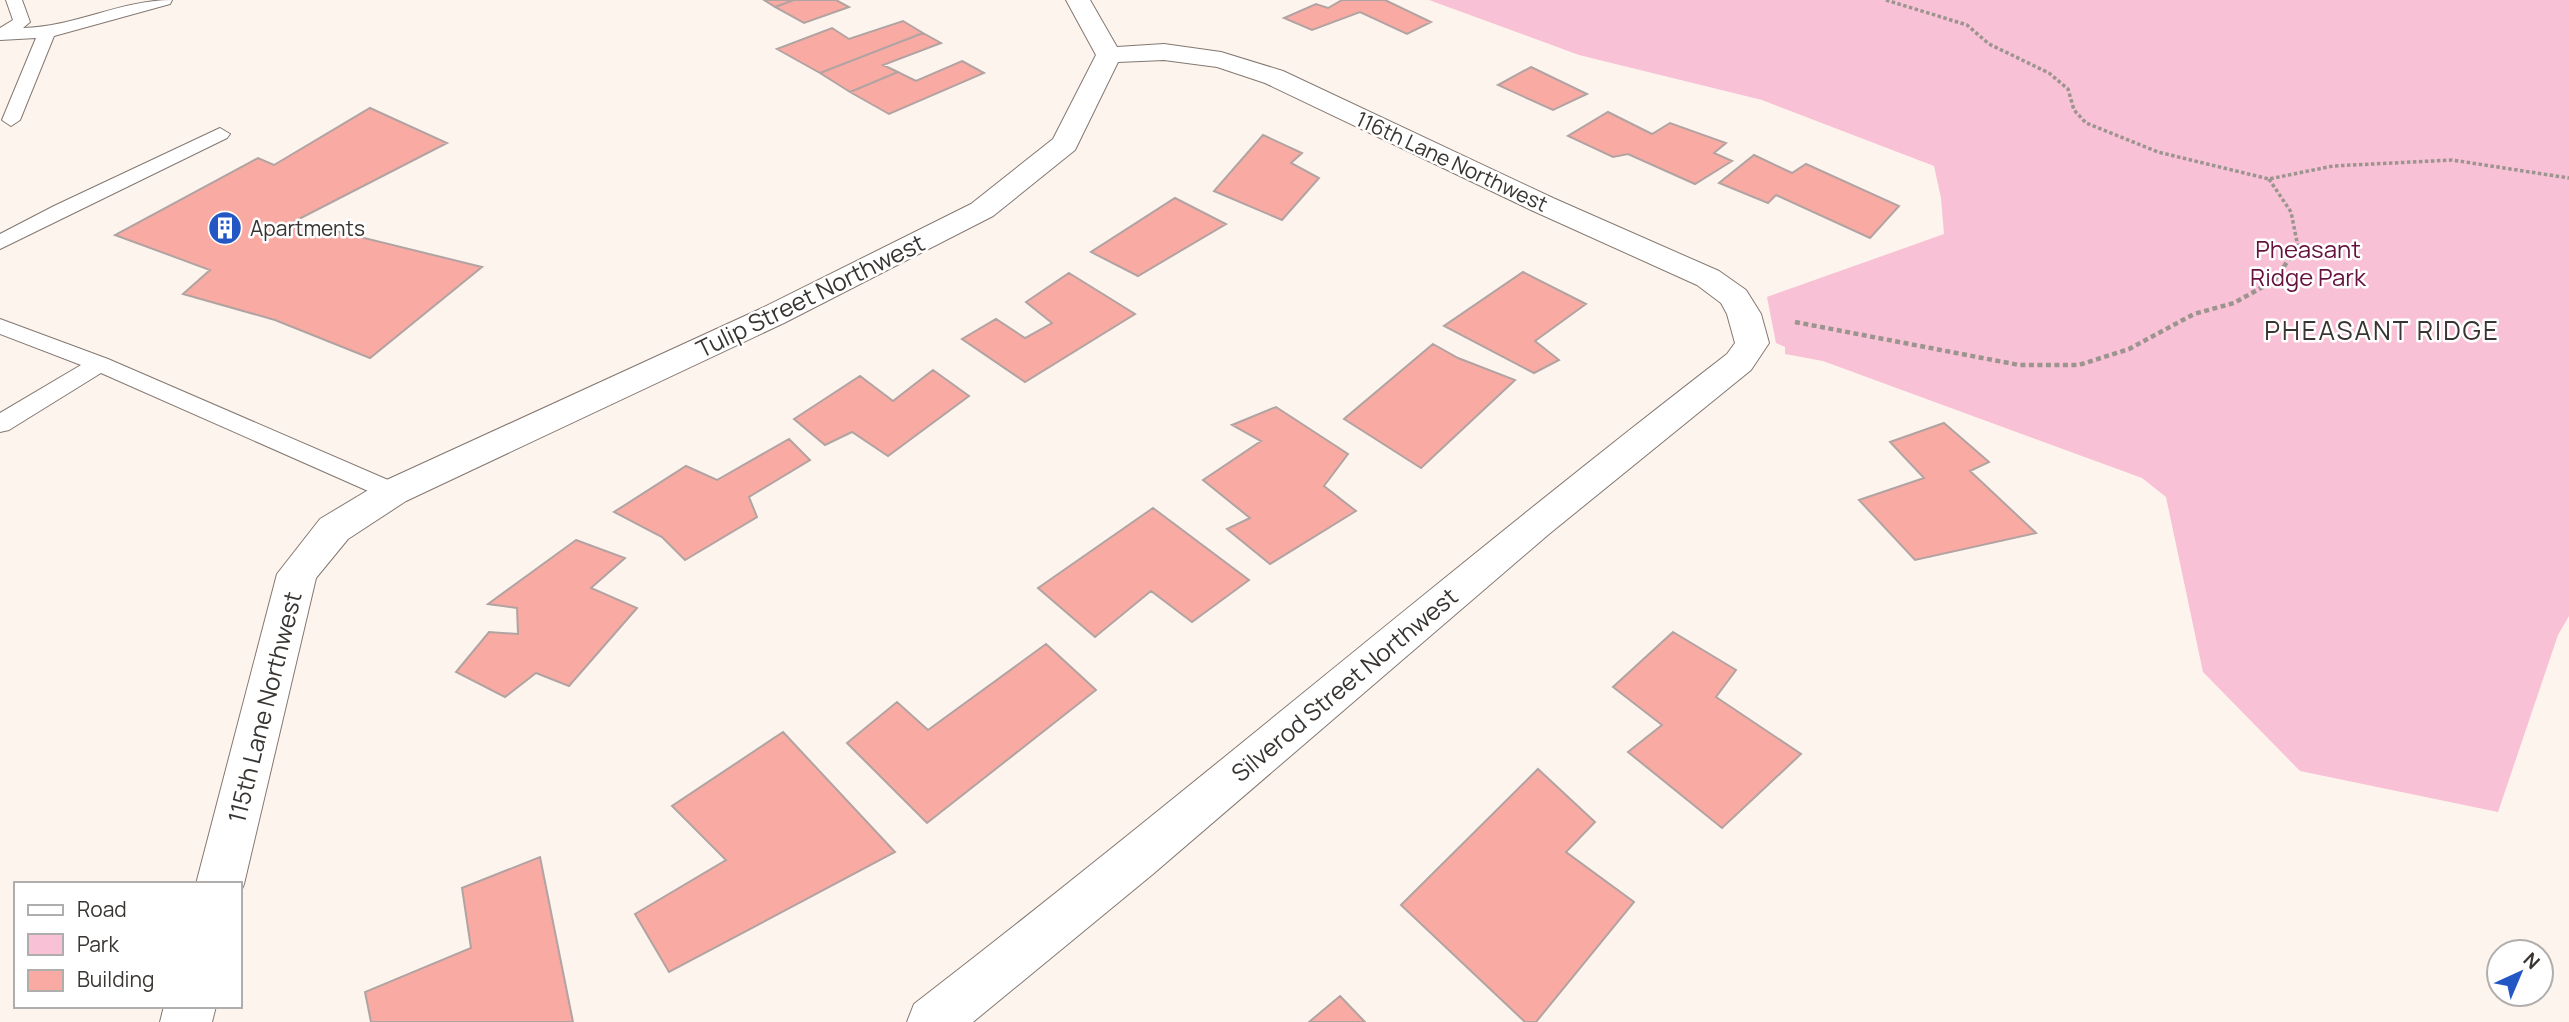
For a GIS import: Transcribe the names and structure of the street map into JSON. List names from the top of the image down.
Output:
{
  "streets": {
    "street": [
      "116th Lane Northwest",
      "Tulip Street Northwest",
      "Silverod Street Northwest",
      "115th Lane Northwest"
    ]
  },
  "crossings": [
    ["116th Lane Northwest", "Tulip Street Northwest"],
    ["116th Lane Northwest", "Silverod Street Northwest"],
    ["Tulip Street Northwest", "115th Lane Northwest"]
  ],
  "districts": ["PHEASANT RIDGE"],
  "parks": ["Pheasant Ridge Park"],
  "places": {
    "building": ["Apartments"]
  },
  "legend": ["Road", "Park", "Building"],
  "north": "top right"
}
